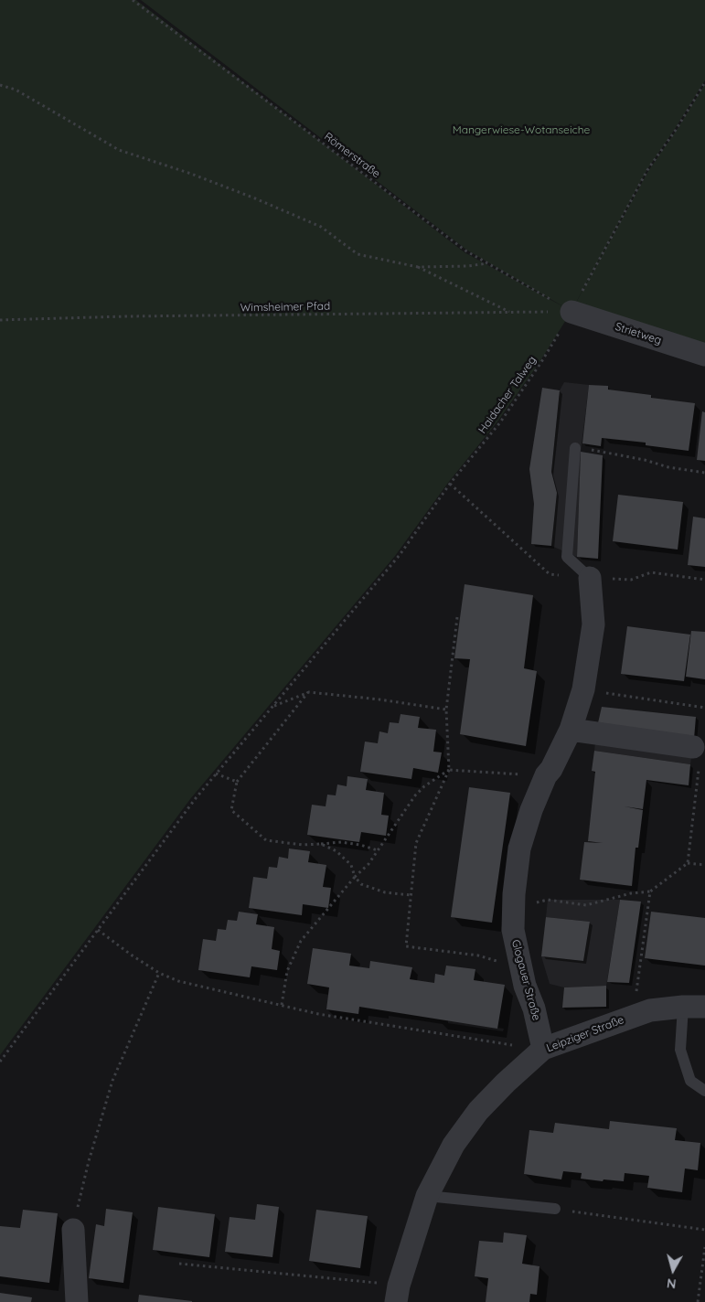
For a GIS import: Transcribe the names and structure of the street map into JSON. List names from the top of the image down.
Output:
{
  "streets": {
    "street": ["Strietweg", "Glogauer Straße", "Leipziger Straße"],
    "path": ["Römerstraße", "Wimsheimer Pfad", "Haidacher Talweg"]
  },
  "crossings": [
    ["Römerstraße", "Wimsheimer Pfad"],
    ["Römerstraße", "Strietweg"],
    ["Römerstraße", "Haidacher Talweg"],
    ["Wimsheimer Pfad", "Strietweg"],
    ["Wimsheimer Pfad", "Haidacher Talweg"],
    ["Strietweg", "Haidacher Talweg"],
    ["Glogauer Straße", "Leipziger Straße"]
  ],
  "parks": ["Mangerwiese-Wotanseiche"],
  "north": "bottom"
}
